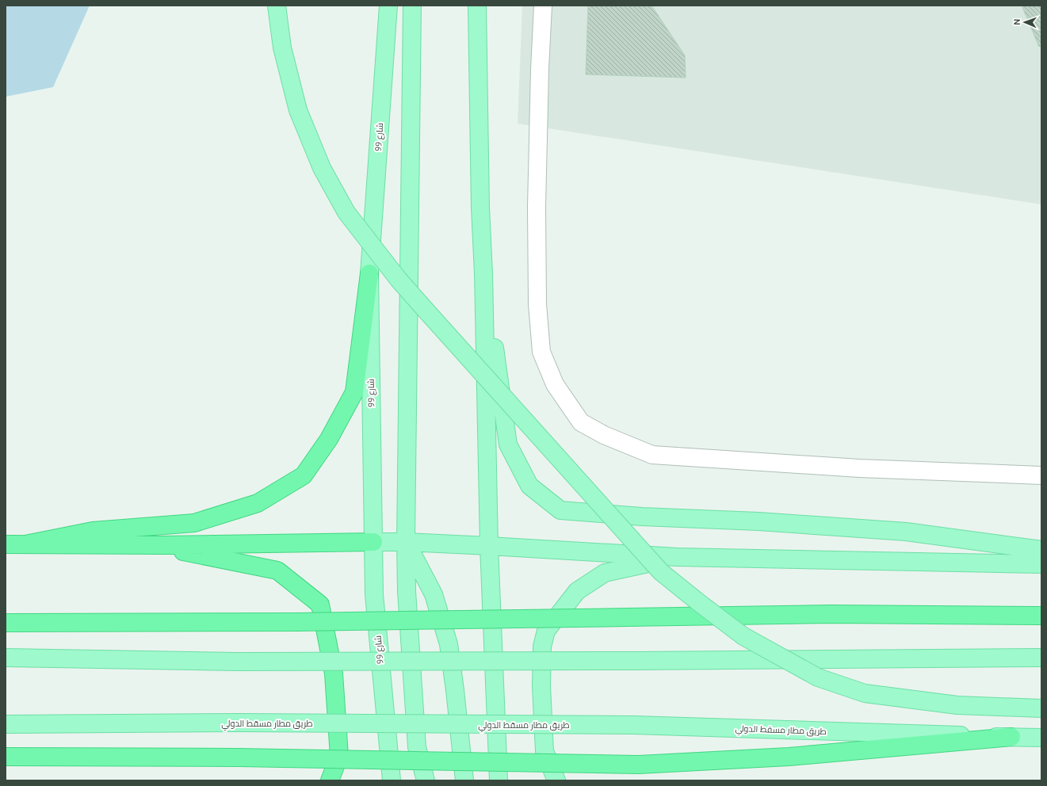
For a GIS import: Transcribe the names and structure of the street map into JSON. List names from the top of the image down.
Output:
{
  "streets": {
    "main road": ["99 شارع", "طريق مطار مسقط الدولي"]
  },
  "north": "left"
}
